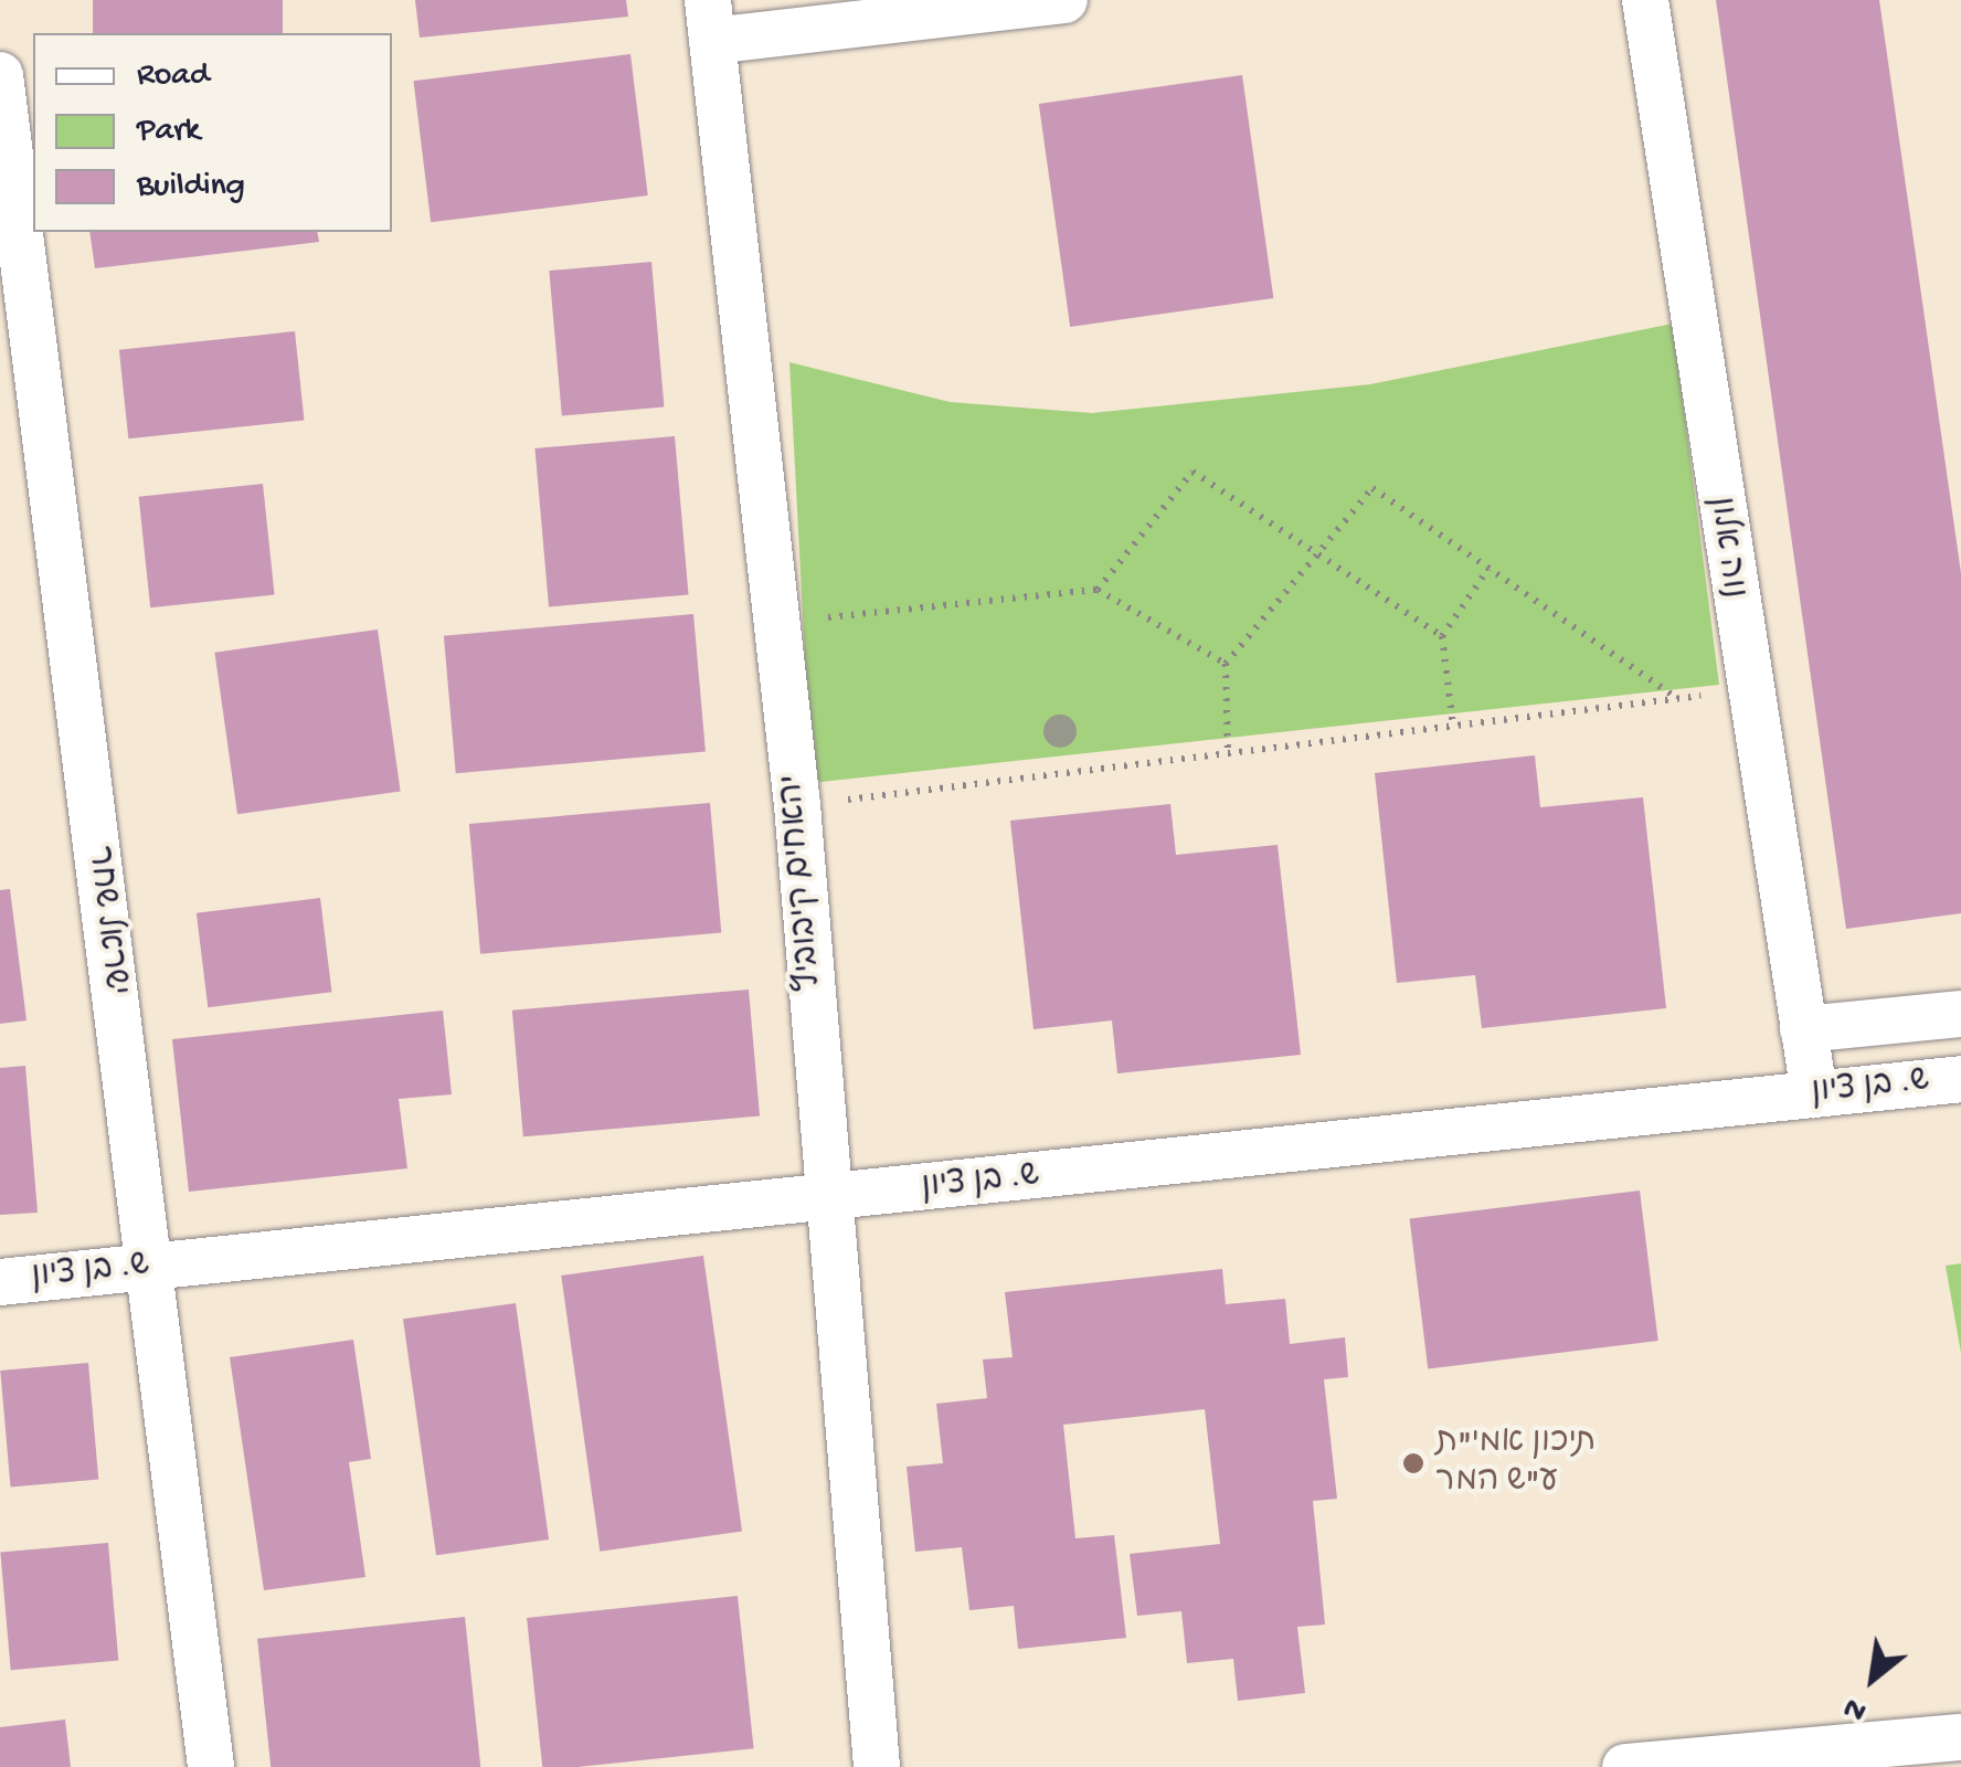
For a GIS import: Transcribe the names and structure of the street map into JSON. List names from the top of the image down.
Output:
{
  "streets": {
    "street": [
      "נוה אלון",
      "האחים קיבוביץ'",
      "ישראל שחר",
      "ש. בן ציון"
    ]
  },
  "crossings": [
    ["נוה אלון", "ש. בן ציון"],
    ["האחים קיבוביץ'", "ש. בן ציון"],
    ["ישראל שחר", "ש. בן ציון"]
  ],
  "places": ["תיכון אמי\"ת ע\"ש המר"],
  "legend": ["Road", "Park", "Building"],
  "north": "bottom left"
}
